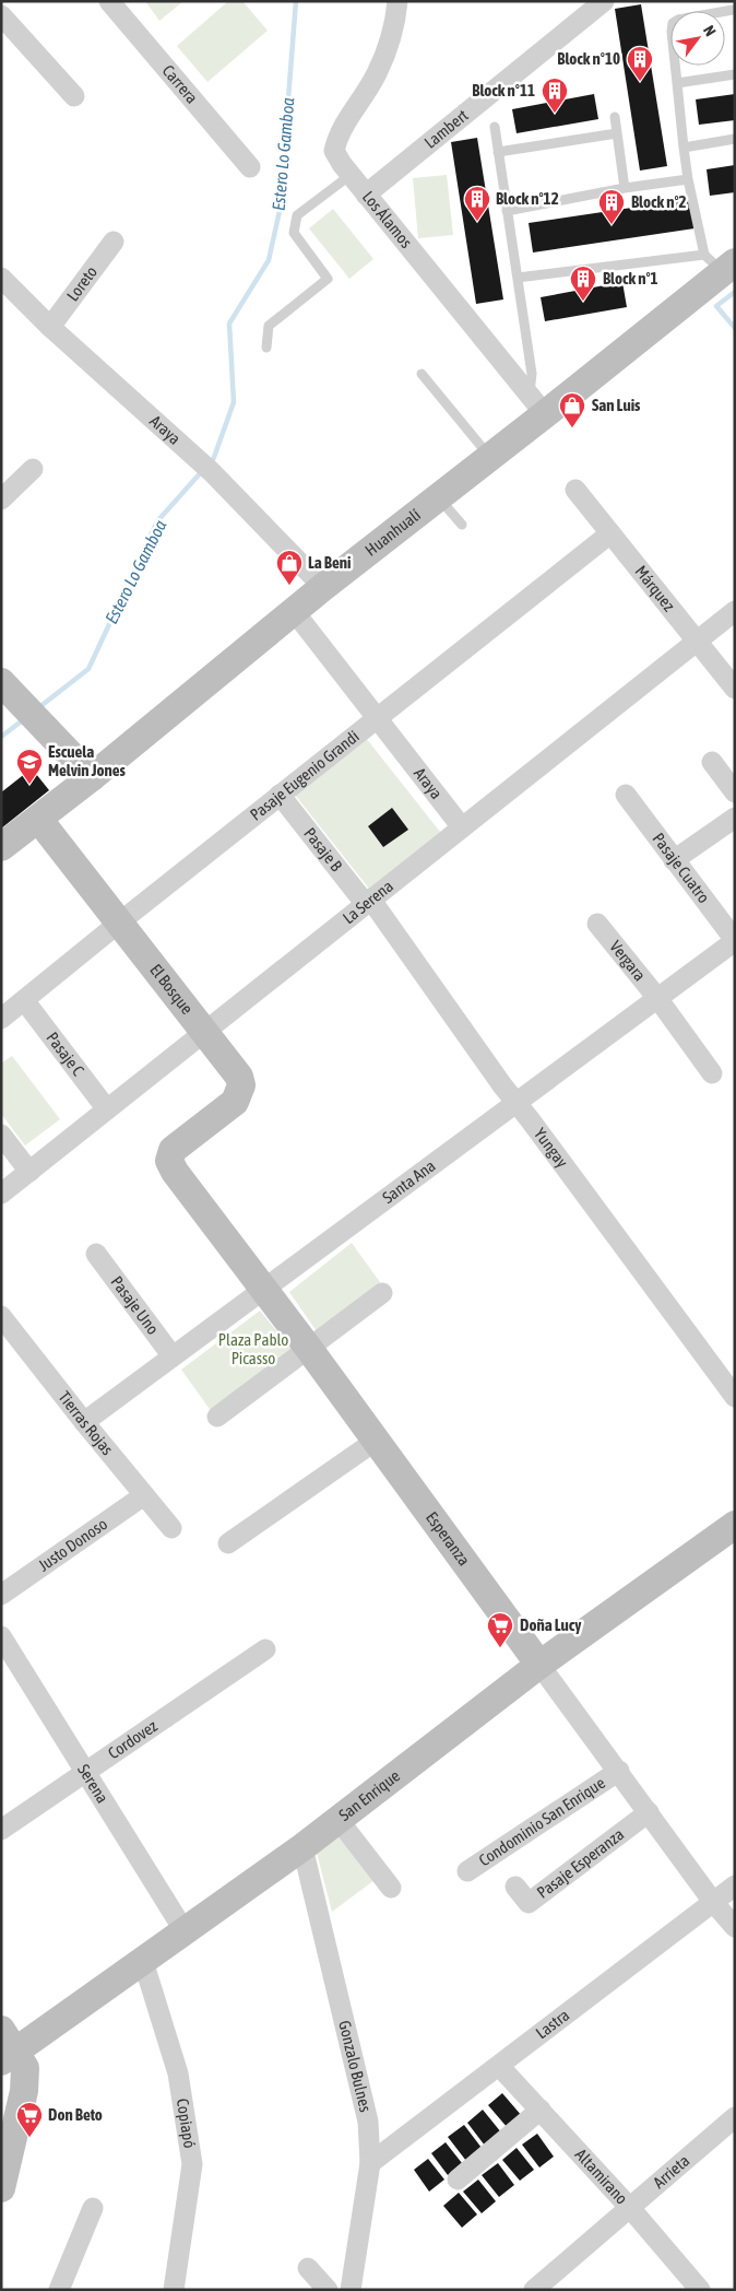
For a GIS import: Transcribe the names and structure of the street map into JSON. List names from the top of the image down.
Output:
{
  "streets": {
    "street": [
      "Carrera",
      "Lambert",
      "Los Álamos",
      "Loreto",
      "Araya",
      "Huanhualí",
      "Márquez",
      "Pasaje Eugenio Grandi",
      "Pasaje B",
      "Pasaje Cuatro",
      "La Serena",
      "Vergara",
      "El Bosque",
      "Pasaje C",
      "Yungay",
      "Santa Ana",
      "Pasaje Uno",
      "Tierras Rojas",
      "Esperanza",
      "Justo Donoso",
      "Cordovez",
      "Serena",
      "San Enrique",
      "Condominio San Enrique",
      "Pasaje Esperanza",
      "Lastra",
      "Gonzalo Bulnes",
      "Copiapó",
      "Arrieta",
      "Altamirano"
    ]
  },
  "crossings": [
    ["Lambert", "Los Álamos"],
    ["Los Álamos", "Huanhualí"],
    ["Loreto", "Araya"],
    ["Araya", "Huanhualí"],
    ["Araya", "Pasaje Eugenio Grandi"],
    ["Araya", "La Serena"],
    ["Huanhualí", "El Bosque"],
    ["Márquez", "Pasaje Eugenio Grandi"],
    ["Márquez", "La Serena"],
    ["Pasaje Eugenio Grandi", "Pasaje B"],
    ["Pasaje Eugenio Grandi", "El Bosque"],
    ["Pasaje Eugenio Grandi", "Pasaje C"],
    ["Pasaje B", "La Serena"],
    ["Pasaje B", "Yungay"],
    ["Pasaje Cuatro", "Santa Ana"],
    ["La Serena", "El Bosque"],
    ["La Serena", "Pasaje C"],
    ["La Serena", "Yungay"],
    ["Vergara", "Santa Ana"],
    ["El Bosque", "Esperanza"],
    ["Yungay", "Santa Ana"],
    ["Santa Ana", "Pasaje Uno"],
    ["Santa Ana", "Tierras Rojas"],
    ["Santa Ana", "Esperanza"],
    ["Tierras Rojas", "Justo Donoso"],
    ["Esperanza", "San Enrique"],
    ["Esperanza", "Condominio San Enrique"],
    ["Esperanza", "Pasaje Esperanza"],
    ["Esperanza", "Lastra"],
    ["Cordovez", "Serena"],
    ["Serena", "San Enrique"],
    ["San Enrique", "Gonzalo Bulnes"],
    ["San Enrique", "Copiapó"],
    ["Lastra", "Gonzalo Bulnes"],
    ["Lastra", "Altamirano"],
    ["Arrieta", "Altamirano"]
  ],
  "water": ["Estero Lo Gamboa"],
  "parks": ["Plaza Pablo Picasso"],
  "places": {
    "building": [
      "Block n°10",
      "Block n°11",
      "Block n°12",
      "Block n°2",
      "Block n°1"
    ],
    "shop": ["San Luis", "La Beni"],
    "school or university": ["Escuela Melvin Jones"],
    "supermarket": ["Doña Lucy", "Don Beto"]
  },
  "north": "top right"
}
